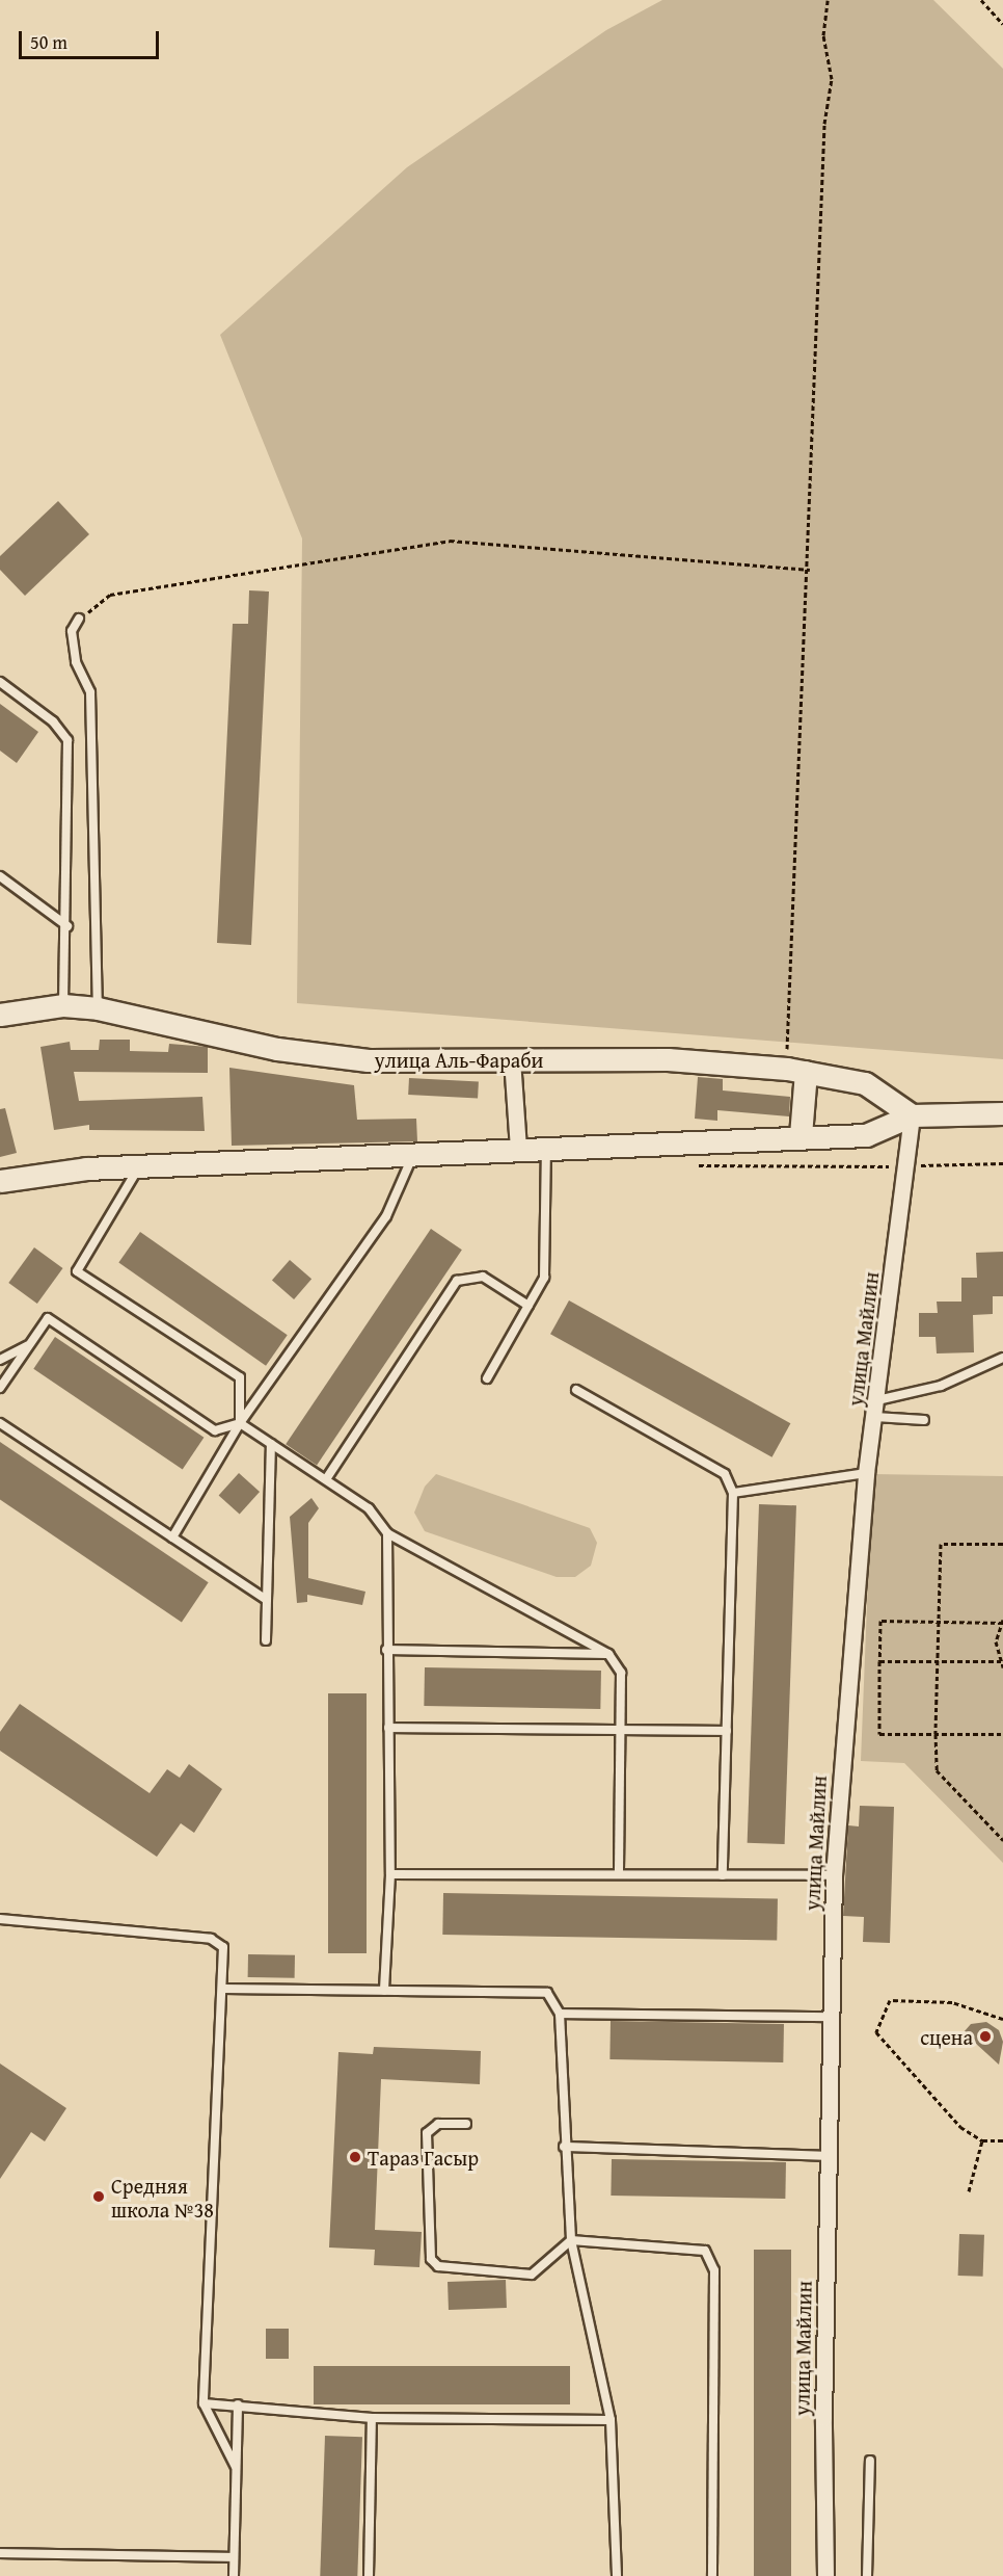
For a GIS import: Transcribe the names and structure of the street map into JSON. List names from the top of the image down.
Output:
{
  "streets": {
    "main road": ["улица Аль-Фараби"],
    "street": ["улица Майлин"]
  },
  "crossings": [
    ["улица Аль-Фараби", "улица Майлин"]
  ],
  "places": ["сцена", "Тараз Гасыр", "Средняя школа №38"],
  "scale_bar": "50 m"
}
